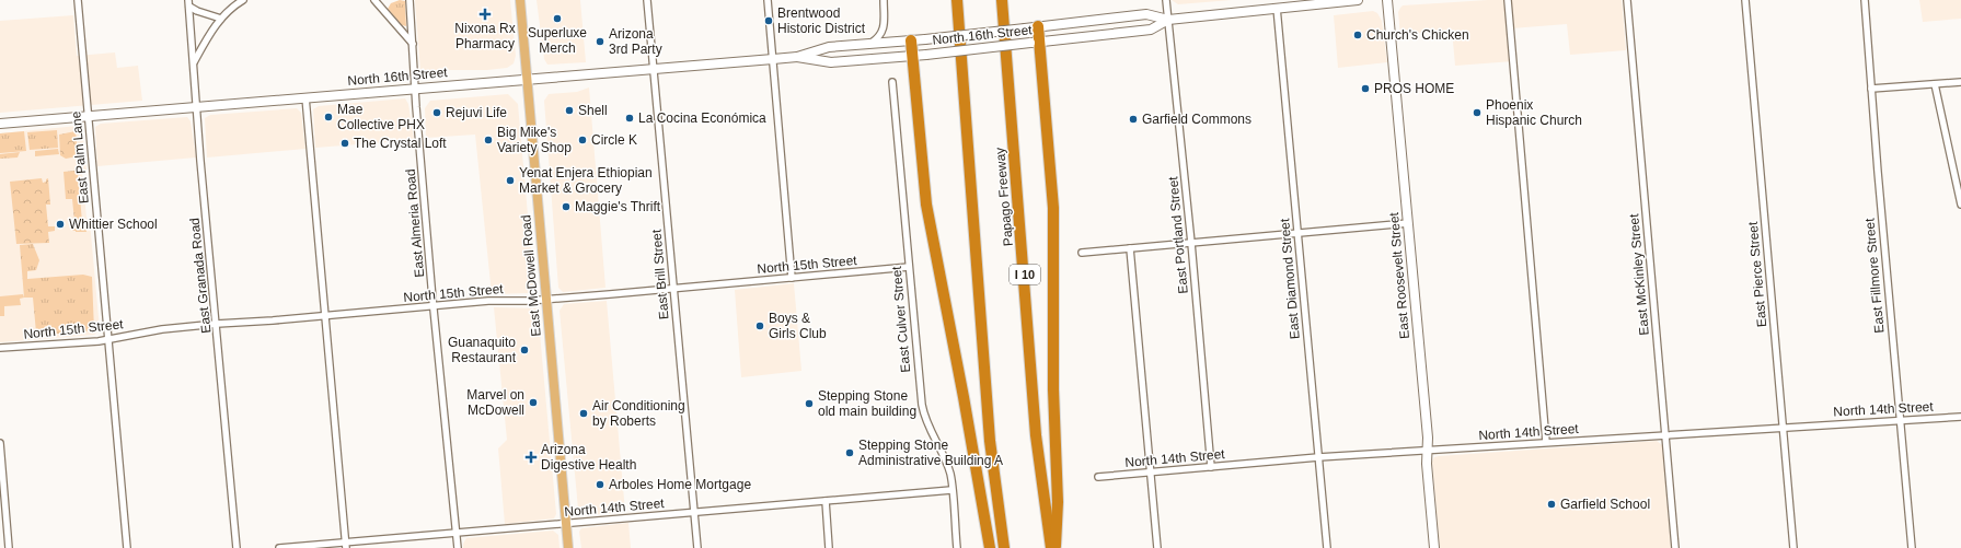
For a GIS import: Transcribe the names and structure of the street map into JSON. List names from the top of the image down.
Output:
{
  "streets": {
    "highway": ["Papago Freeway", "I 10"],
    "main road": ["North 16th Street", "East McDowell Road", "East Roosevelt Street"],
    "street": [
      "East Palm Lane",
      "East Almeria Road",
      "East Portland Street",
      "North 15th Street",
      "East Brill Street",
      "East McKinley Street",
      "East Pierce Street",
      "East Granada Road",
      "East Fillmore Street",
      "East Diamond Street",
      "East Culver Street",
      "North 14th Street"
    ]
  },
  "crossings": [
    ["North 16th Street", "East Palm Lane"],
    ["North 16th Street", "East Almeria Road"],
    ["North 16th Street", "East Portland Street"],
    ["North 16th Street", "East Brill Street"],
    ["North 16th Street", "East Granada Road"],
    ["North 16th Street", "East McDowell Road"],
    ["North 16th Street", "East Diamond Street"],
    ["East Palm Lane", "North 15th Street"],
    ["East Almeria Road", "North 15th Street"],
    ["East Almeria Road", "North 14th Street"],
    ["East Portland Street", "North 14th Street"],
    ["North 15th Street", "East Brill Street"],
    ["North 15th Street", "East Granada Road"],
    ["North 15th Street", "East McDowell Road"],
    ["North 15th Street", "East Culver Street"],
    ["East Brill Street", "North 14th Street"],
    ["East McKinley Street", "North 14th Street"],
    ["East Pierce Street", "North 14th Street"],
    ["East McDowell Road", "North 14th Street"],
    ["East Roosevelt Street", "North 14th Street"],
    ["East Fillmore Street", "North 14th Street"],
    ["East Diamond Street", "North 14th Street"],
    ["East Culver Street", "North 14th Street"]
  ],
  "places": {
    "health": ["Nixona Rx Pharmacy", "Arizona Digestive Health"],
    "other": [
      "Superluxe Merch",
      "Brentwood Historic District",
      "Church's Chicken",
      "Arizona 3rd Party",
      "PROS HOME",
      "Shell",
      "Rejuvi Life",
      "Phoenix Hispanic Church",
      "Mae Collective PHX",
      "La Cocina Económica",
      "Garfield Commons",
      "Big Mike's Variety Shop",
      "Circle K",
      "The Crystal Loft",
      "Yenat Enjera Ethiopian Market & Grocery",
      "Maggie's Thrift",
      "Whittier School",
      "Boys & Girls Club",
      "Guanaquito Restaurant",
      "Marvel on McDowell",
      "Stepping Stone old main building",
      "Air Conditioning by Roberts",
      "Stepping Stone Administrative Building A",
      "Arboles Home Mortgage",
      "Garfield School"
    ]
  }
}
